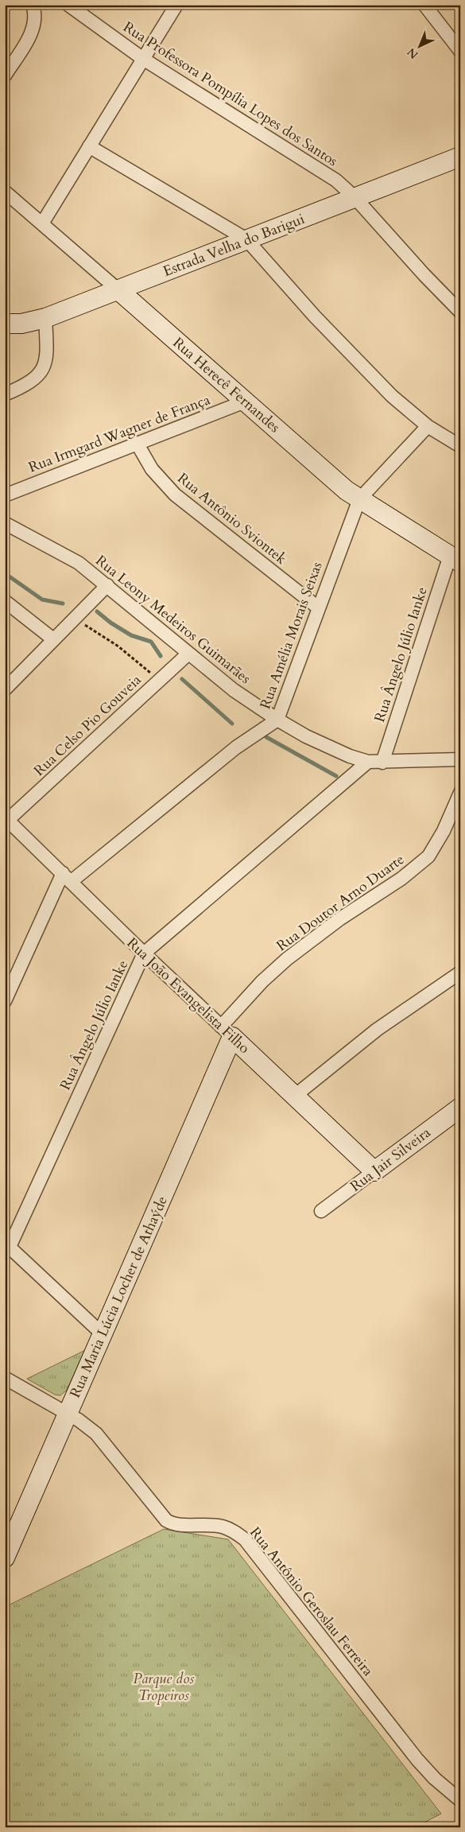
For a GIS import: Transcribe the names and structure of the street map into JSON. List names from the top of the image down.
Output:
{
  "streets": {
    "street": [
      "Rua Professora Pompília Lopes dos Santos",
      "Estrada Velha do Barigui",
      "Rua Herecê Fernandes",
      "Rua Irmgard Wagner de França",
      "Rua Antônio Sviontek",
      "Rua Leony Medeiros Guimarães",
      "Rua Amélia Morais Seixas",
      "Rua Ângelo Júlio Ianke",
      "Rua Celso Pio Gouveia",
      "Rua Doutor Arno Duarte",
      "Rua João Evangelista Filho",
      "Rua Jair Silveira",
      "Rua Maria Lúcia Locher de Athaýde",
      "Rua Antônio Geroslau Ferreira"
    ]
  },
  "crossings": [
    ["Rua Professora Pompília Lopes dos Santos", "Estrada Velha do Barigui"],
    ["Estrada Velha do Barigui", "Rua Herecê Fernandes"],
    ["Rua Herecê Fernandes", "Rua Irmgard Wagner de França"],
    ["Rua Herecê Fernandes", "Rua Amélia Morais Seixas"],
    ["Rua Herecê Fernandes", "Rua Ângelo Júlio Ianke"],
    ["Rua Irmgard Wagner de França", "Rua Antônio Sviontek"],
    ["Rua Antônio Sviontek", "Rua Amélia Morais Seixas"],
    ["Rua Leony Medeiros Guimarães", "Rua Amélia Morais Seixas"],
    ["Rua Leony Medeiros Guimarães", "Rua Ângelo Júlio Ianke"],
    ["Rua Leony Medeiros Guimarães", "Rua Celso Pio Gouveia"],
    ["Rua Amélia Morais Seixas", "Rua João Evangelista Filho"],
    ["Rua Ângelo Júlio Ianke", "Rua João Evangelista Filho"],
    ["Rua Celso Pio Gouveia", "Rua João Evangelista Filho"],
    ["Rua Doutor Arno Duarte", "Rua João Evangelista Filho"],
    ["Rua Doutor Arno Duarte", "Rua Maria Lúcia Locher de Athaýde"],
    ["Rua João Evangelista Filho", "Rua Jair Silveira"],
    ["Rua João Evangelista Filho", "Rua Maria Lúcia Locher de Athaýde"],
    ["Rua Maria Lúcia Locher de Athaýde", "Rua Antônio Geroslau Ferreira"]
  ],
  "parks": ["Parque dos Tropeiros"],
  "north": "bottom left"
}
